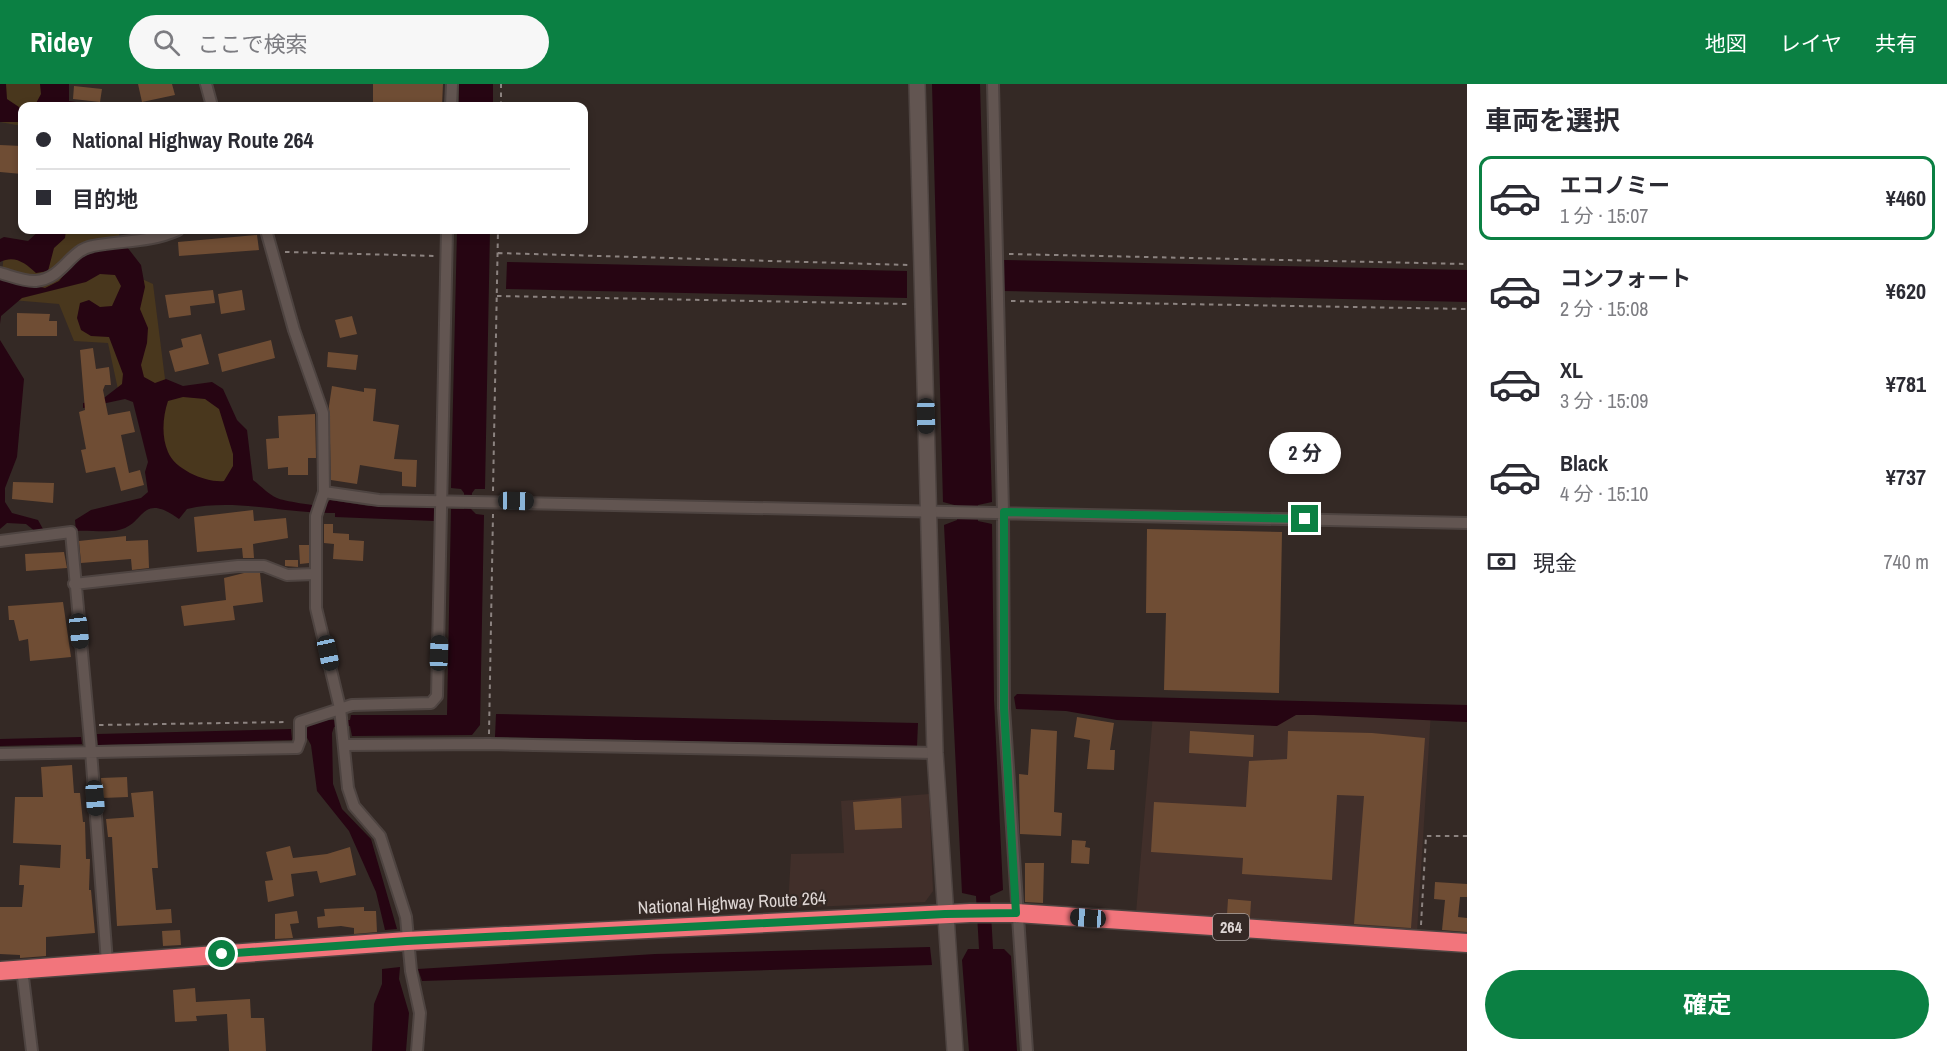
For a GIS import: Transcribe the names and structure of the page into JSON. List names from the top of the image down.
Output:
{
  "streets": {
    "highway": ["National Highway Route 264", "264"]
  },
  "page": {
    "header": "Ridey",
    "search": "ここで検索",
    "nav": ["地図", "レイヤ", "共有"],
    "heading": "車両を選択",
    "banner": ["National Highway Route 264", "目的地"],
    "list": [
      {
        "name": "エコノミー",
        "note": "1 分 · 15:07",
        "value": "¥460"
      },
      {
        "name": "コンフォート",
        "note": "2 分 · 15:08",
        "value": "¥620"
      },
      {
        "name": "XL",
        "note": "3 分 · 15:09",
        "value": "¥781"
      },
      {
        "name": "Black",
        "note": "4 分 · 15:10",
        "value": "¥737"
      }
    ],
    "bubble": "2 分",
    "pay": ["現金", "740 m"],
    "buttons": "確定"
  }
}
